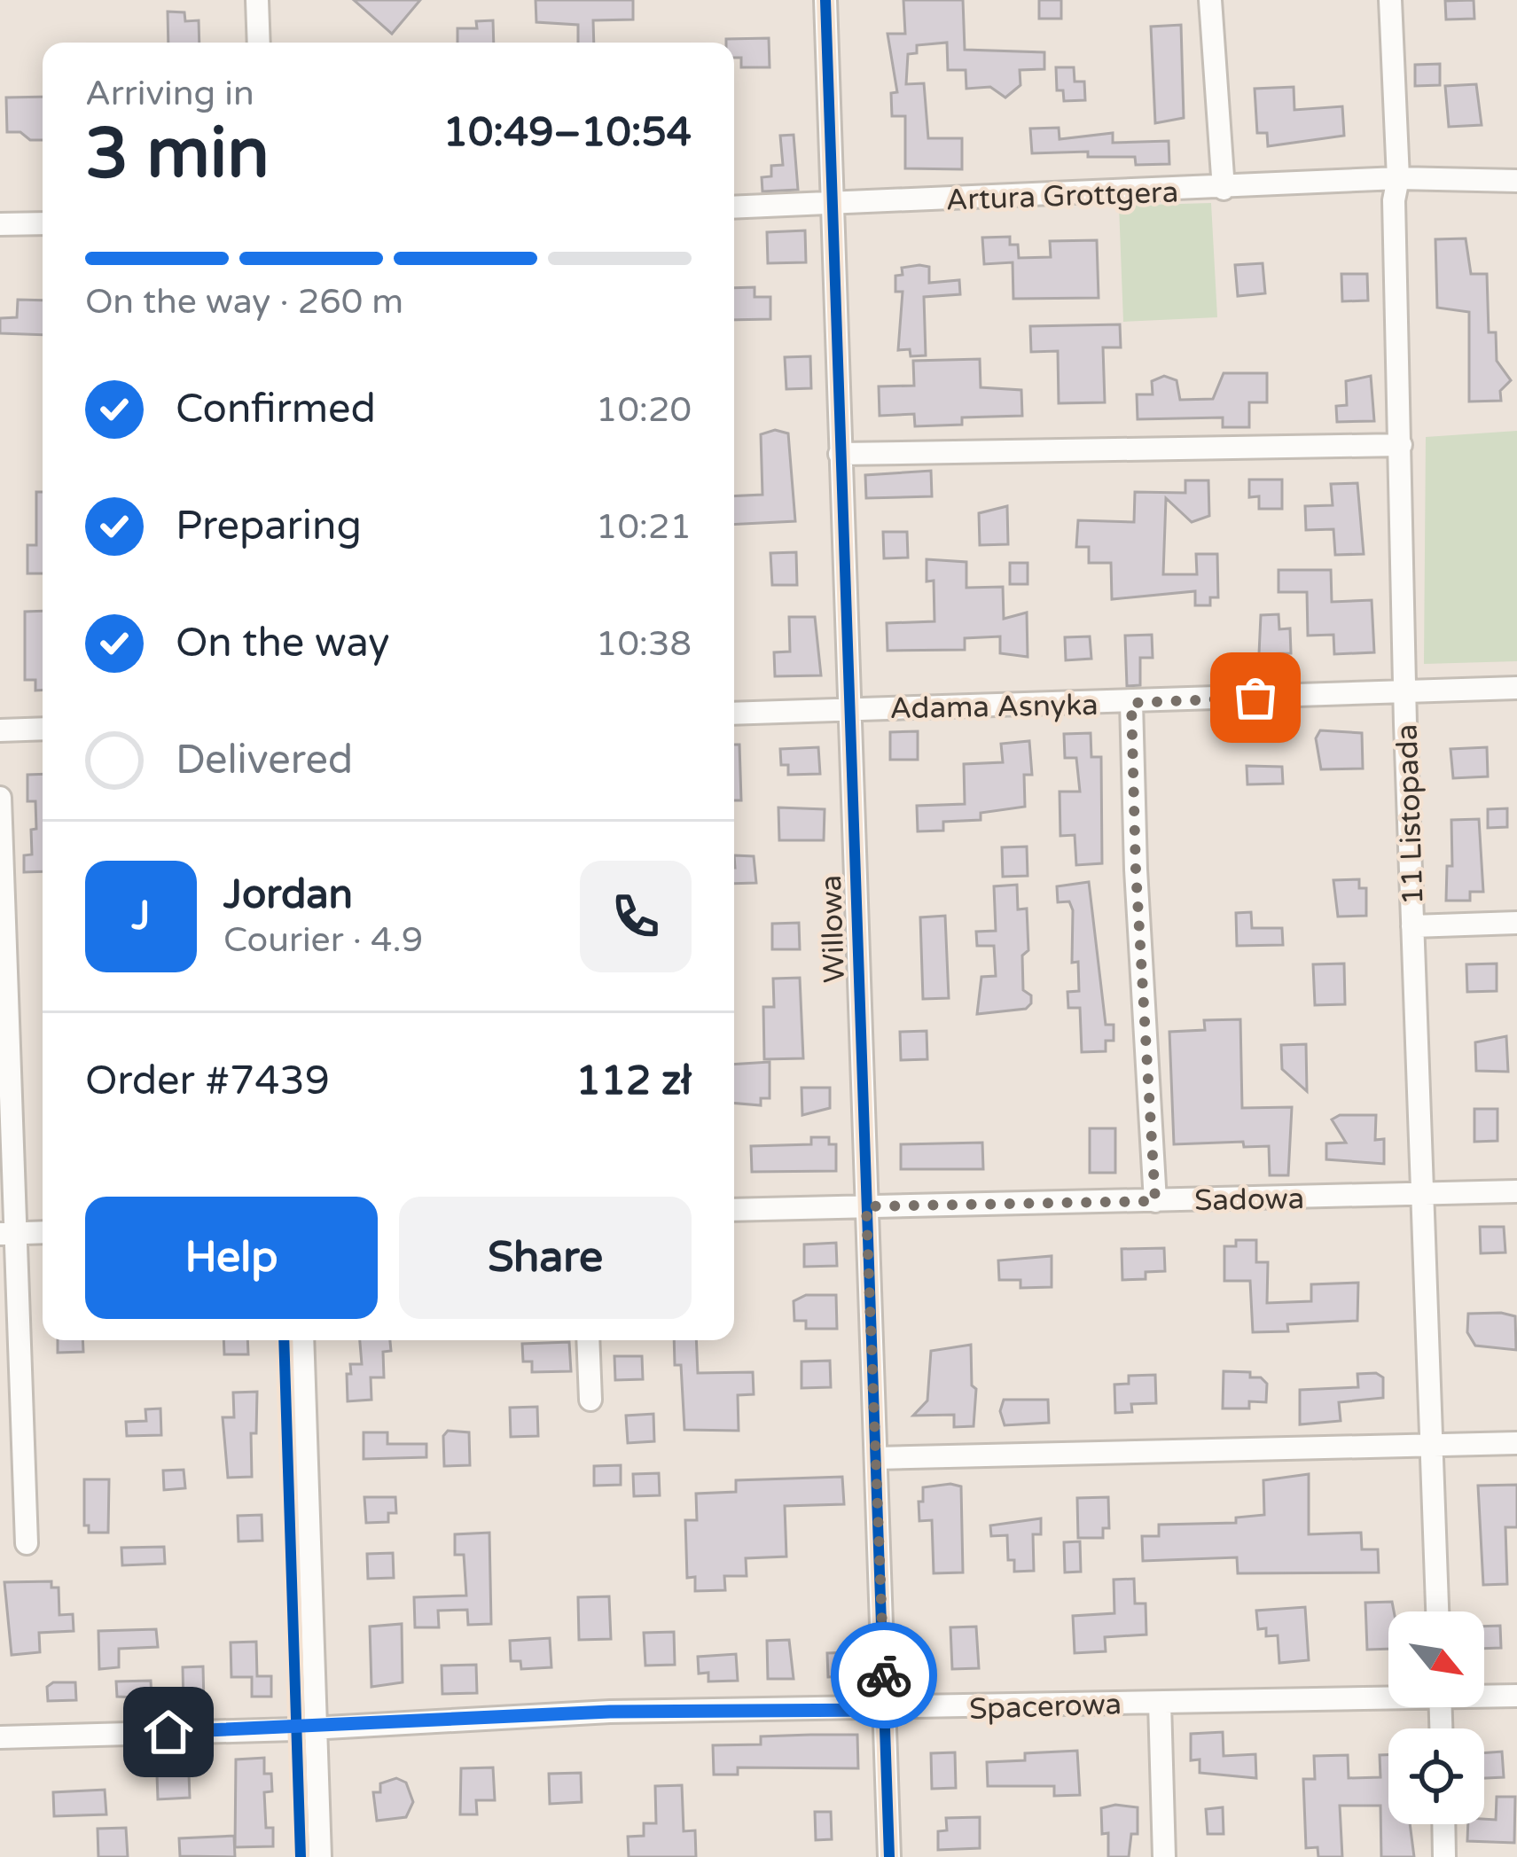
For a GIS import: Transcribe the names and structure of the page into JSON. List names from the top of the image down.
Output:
{
  "streets": {
    "street": [
      "Artura Grottgera",
      "Adama Asnyka",
      "11 Listopada",
      "Willowa",
      "Sadowa",
      "Spacerowa"
    ]
  },
  "crossings": [
    ["Artura Grottgera", "11 Listopada"],
    ["Artura Grottgera", "Willowa"],
    ["Adama Asnyka", "11 Listopada"],
    ["Adama Asnyka", "Willowa"],
    ["11 Listopada", "Sadowa"],
    ["Willowa", "Sadowa"],
    ["Willowa", "Spacerowa"]
  ],
  "north": "bottom right",
  "page": {
    "heading": ["3 min", "Arriving in", "10:49–10:54"],
    "panel": [
      "Jordan",
      "Courier · 4.9",
      "Order #7439",
      "112 zł"
    ],
    "bar": "On the way · 260 m",
    "list": [
      ["Confirmed", "10:20"],
      ["Preparing", "10:21"],
      ["On the way", "10:38"],
      "Delivered"
    ],
    "round": "J",
    "buttons": ["Help", "Share"]
  }
}
